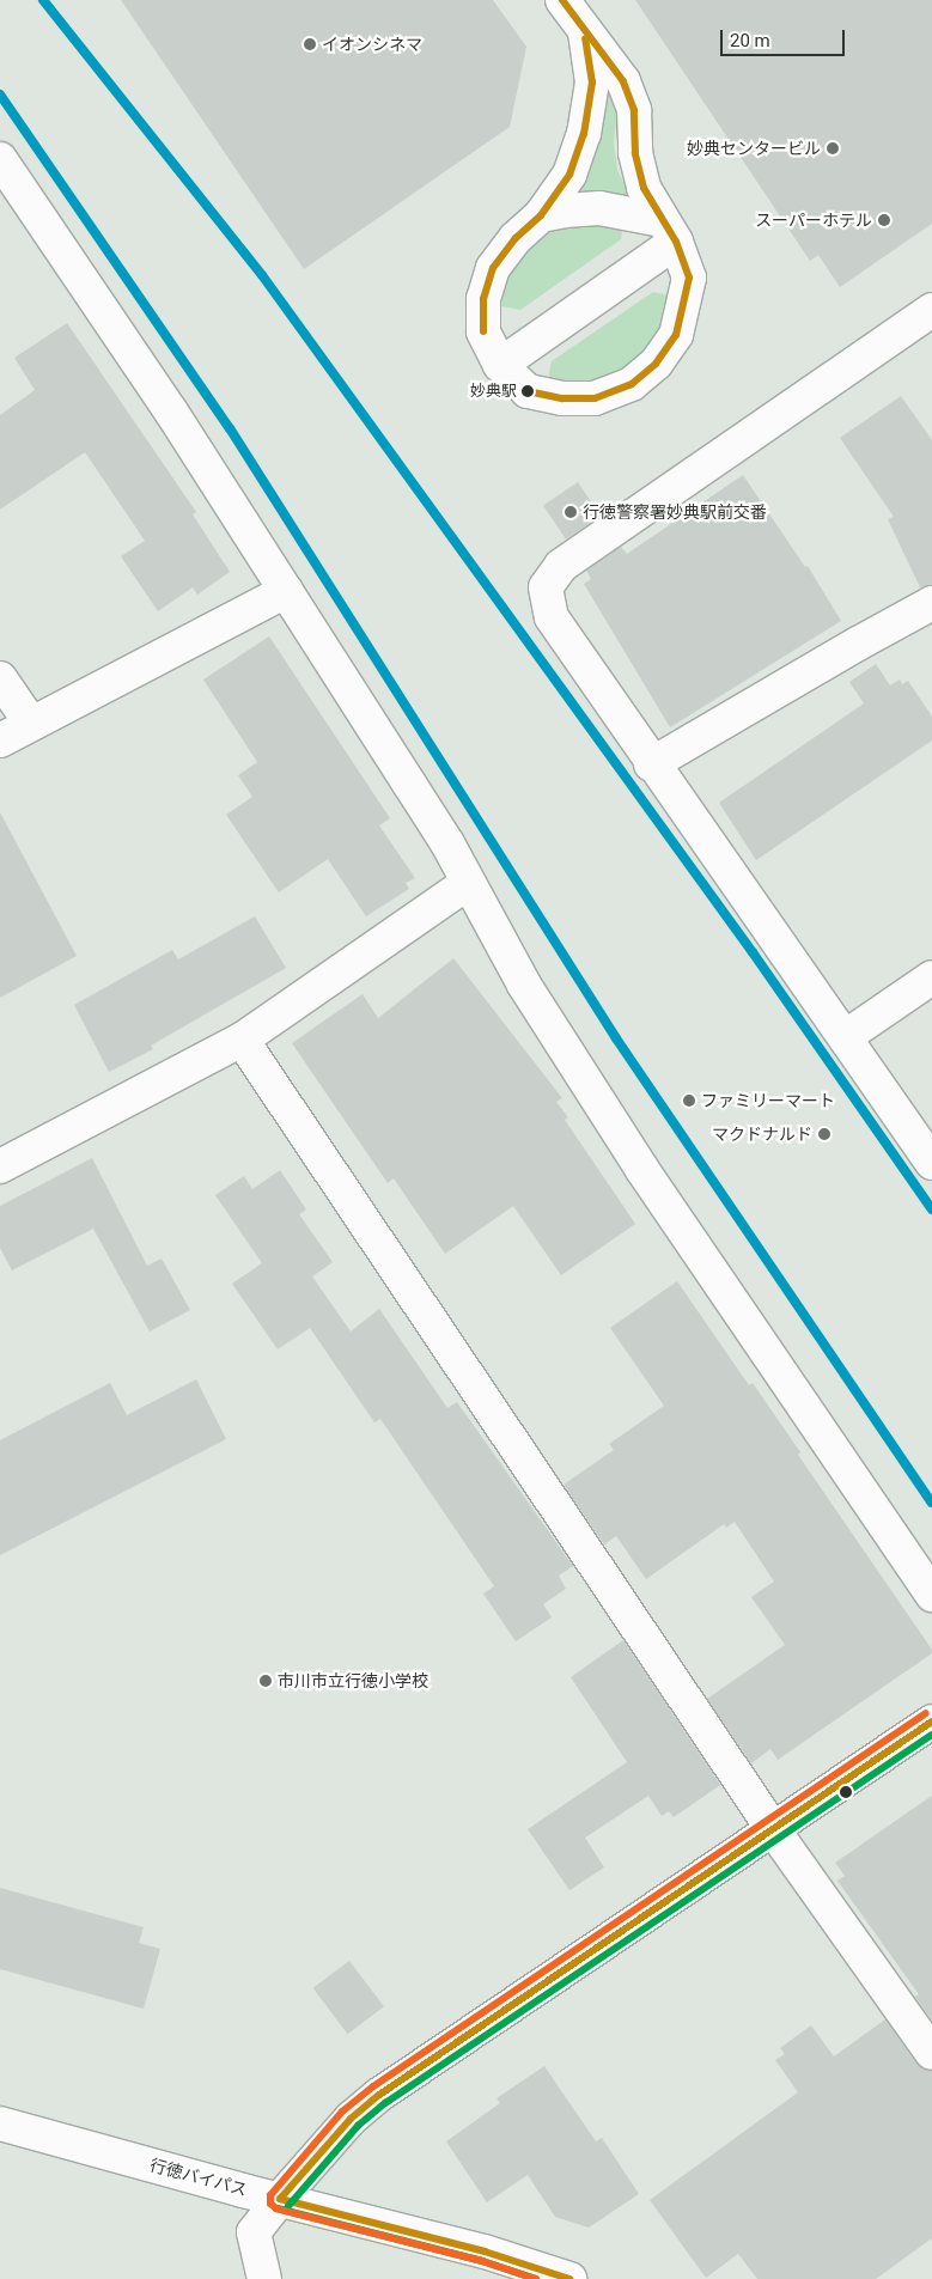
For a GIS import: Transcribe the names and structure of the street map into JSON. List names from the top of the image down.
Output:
{
  "streets": {
    "street": ["行徳バイパス"]
  },
  "places": [
    "イオンシネマ",
    "妙典センタービル",
    "スーパーホテル",
    "妙典駅",
    "行徳警察署妙典駅前交番",
    "ファミリーマート",
    "マクドナルド",
    "市川市立行徳小学校"
  ],
  "scale_bar": "20 m"
}
